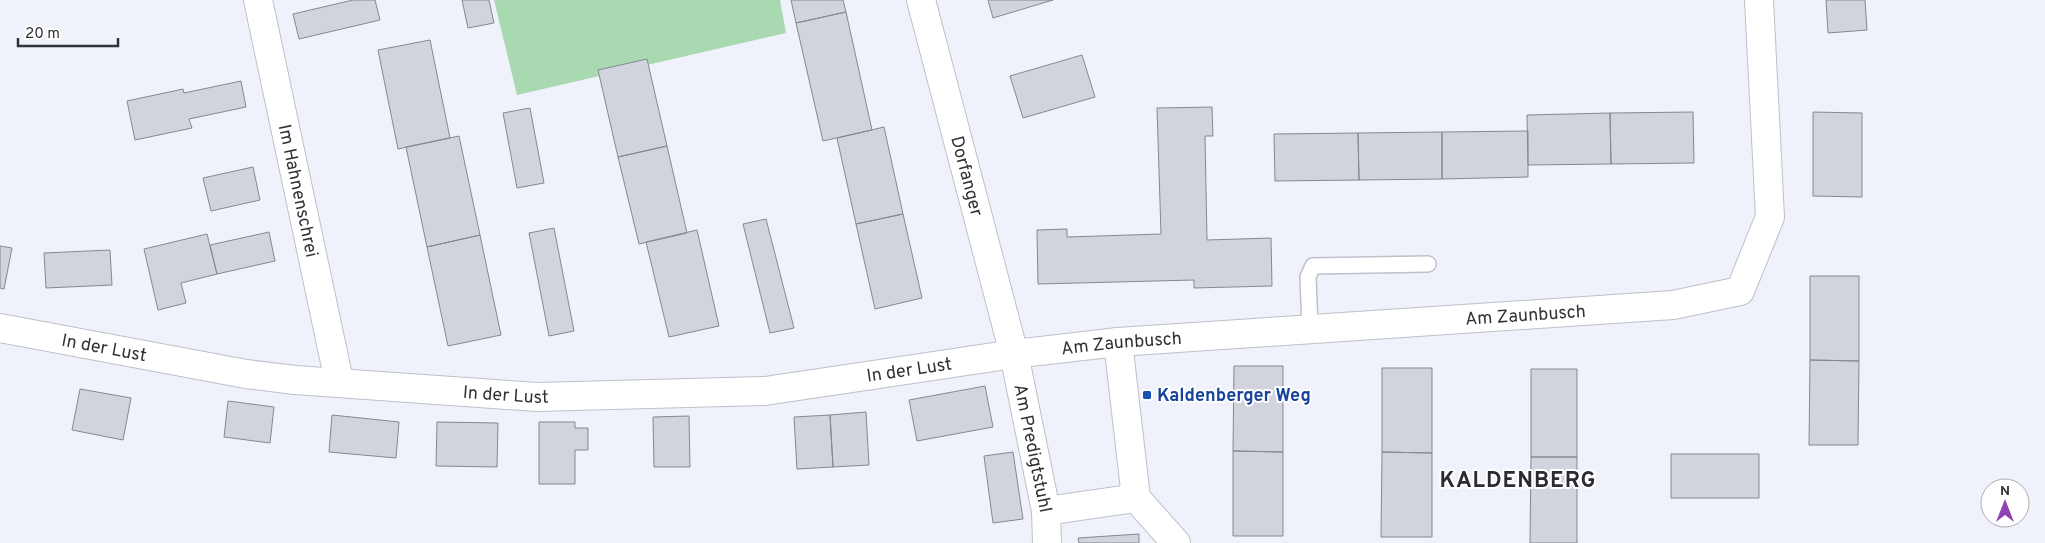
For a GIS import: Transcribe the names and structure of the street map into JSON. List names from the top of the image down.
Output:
{
  "streets": {
    "street": [
      "Dorfanger",
      "Im Hahnenschrei",
      "Am Zaunbusch",
      "In der Lust",
      "Am Predigtstuhl"
    ]
  },
  "crossings": [
    ["Dorfanger", "Am Zaunbusch"],
    ["Dorfanger", "In der Lust"],
    ["Dorfanger", "Am Predigtstuhl"],
    ["Im Hahnenschrei", "In der Lust"],
    ["Am Zaunbusch", "In der Lust"],
    ["Am Zaunbusch", "Am Predigtstuhl"],
    ["In der Lust", "Am Predigtstuhl"]
  ],
  "districts": ["KALDENBERG"],
  "places": {
    "transit": ["Kaldenberger Weg"]
  },
  "scale_bar": "20 m",
  "north": "top"
}
